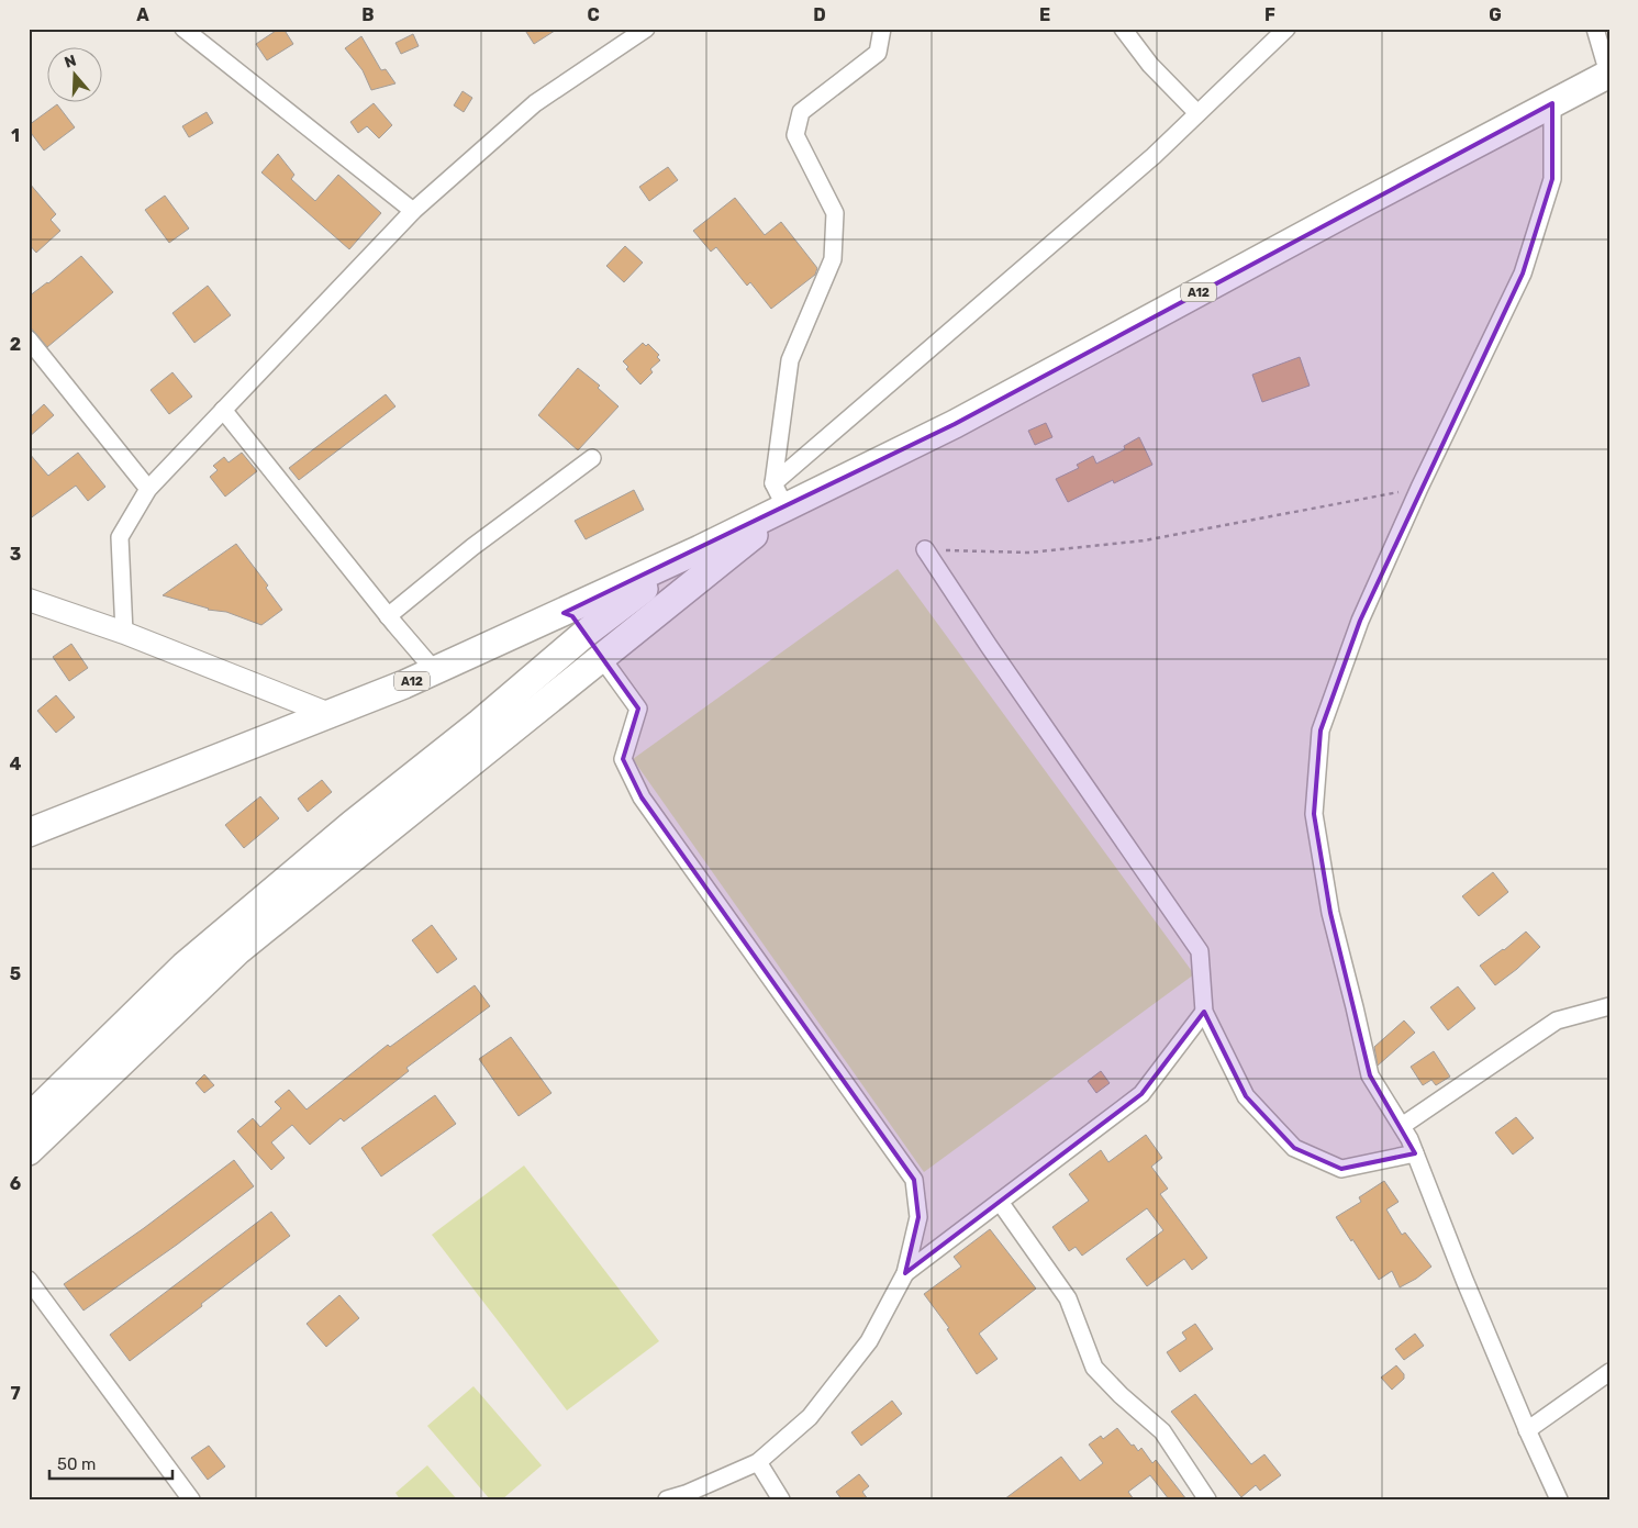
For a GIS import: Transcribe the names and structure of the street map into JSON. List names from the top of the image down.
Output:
{
  "streets": {
    "main road": ["A12"]
  },
  "scale_bar": "50 m",
  "north": "top",
  "grid": {
    "columns": [
      "A",
      "B",
      "C",
      "D",
      "E",
      "F",
      "G"
    ],
    "rows": [
      "1",
      "2",
      "3",
      "4",
      "5",
      "6",
      "7"
    ]
  }
}
